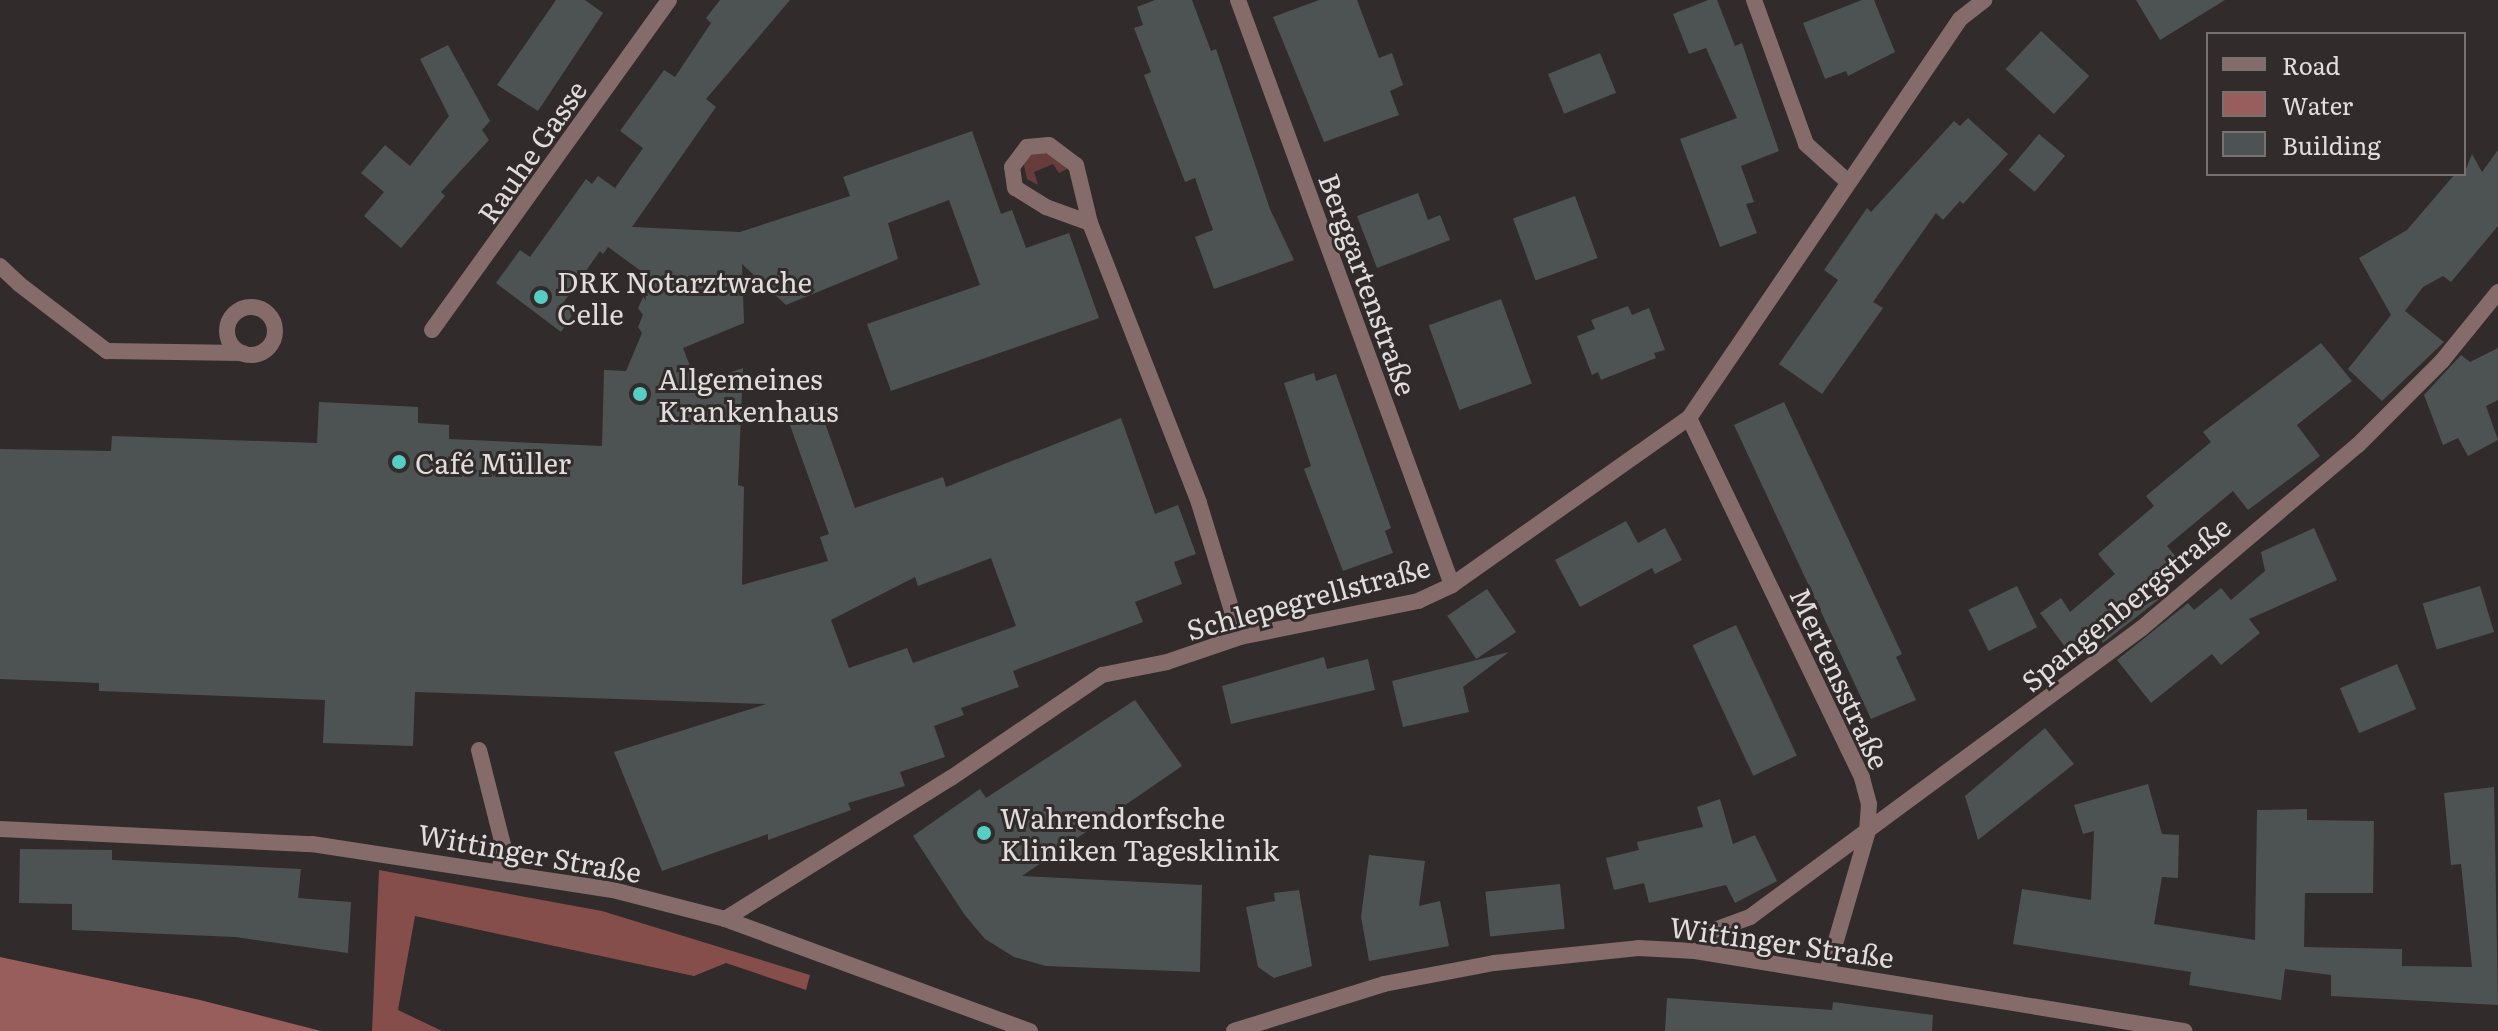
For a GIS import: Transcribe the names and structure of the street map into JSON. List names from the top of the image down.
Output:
{
  "streets": {
    "street": [
      "Rauhe Gasse",
      "Berggartenstraße",
      "Schlepegrellstraße",
      "Spangenbergstraße",
      "Mertensstraße",
      "Wittinger Straße"
    ]
  },
  "crossings": [
    ["Berggartenstraße", "Schlepegrellstraße"],
    ["Schlepegrellstraße", "Mertensstraße"],
    ["Schlepegrellstraße", "Wittinger Straße"],
    ["Spangenbergstraße", "Mertensstraße"],
    ["Mertensstraße", "Wittinger Straße"]
  ],
  "places": [
    "DRK Notarztwache Celle",
    "Allgemeines Krankenhaus",
    "Café Müller",
    "Wahrendorfsche Kliniken Tagesklinik"
  ],
  "legend": ["Road", "Water", "Building"]
}
